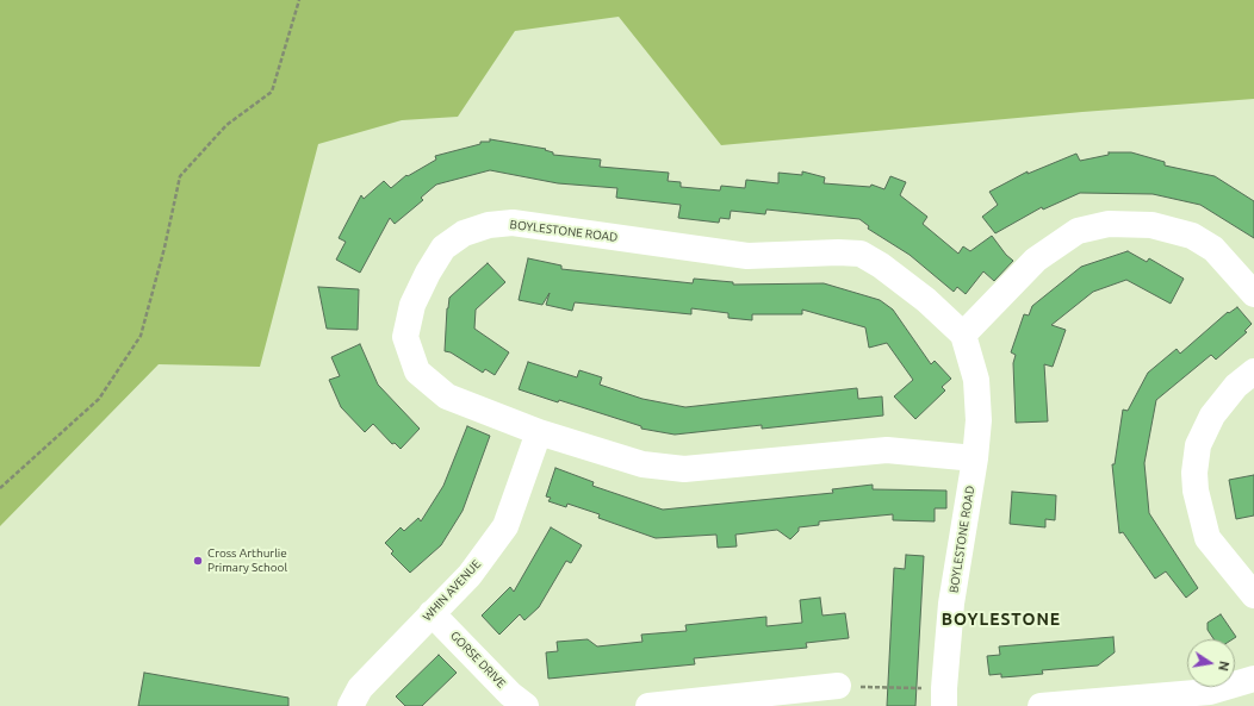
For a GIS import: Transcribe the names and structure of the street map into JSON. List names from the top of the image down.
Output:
{
  "streets": {
    "street": ["BOYLESTONE ROAD", "WHIN AVENUE", "GORSE DRIVE"]
  },
  "crossings": [
    ["BOYLESTONE ROAD", "WHIN AVENUE"],
    ["WHIN AVENUE", "GORSE DRIVE"]
  ],
  "districts": ["BOYLESTONE"],
  "places": ["Cross Arthurlie Primary School"],
  "north": "right"
}
